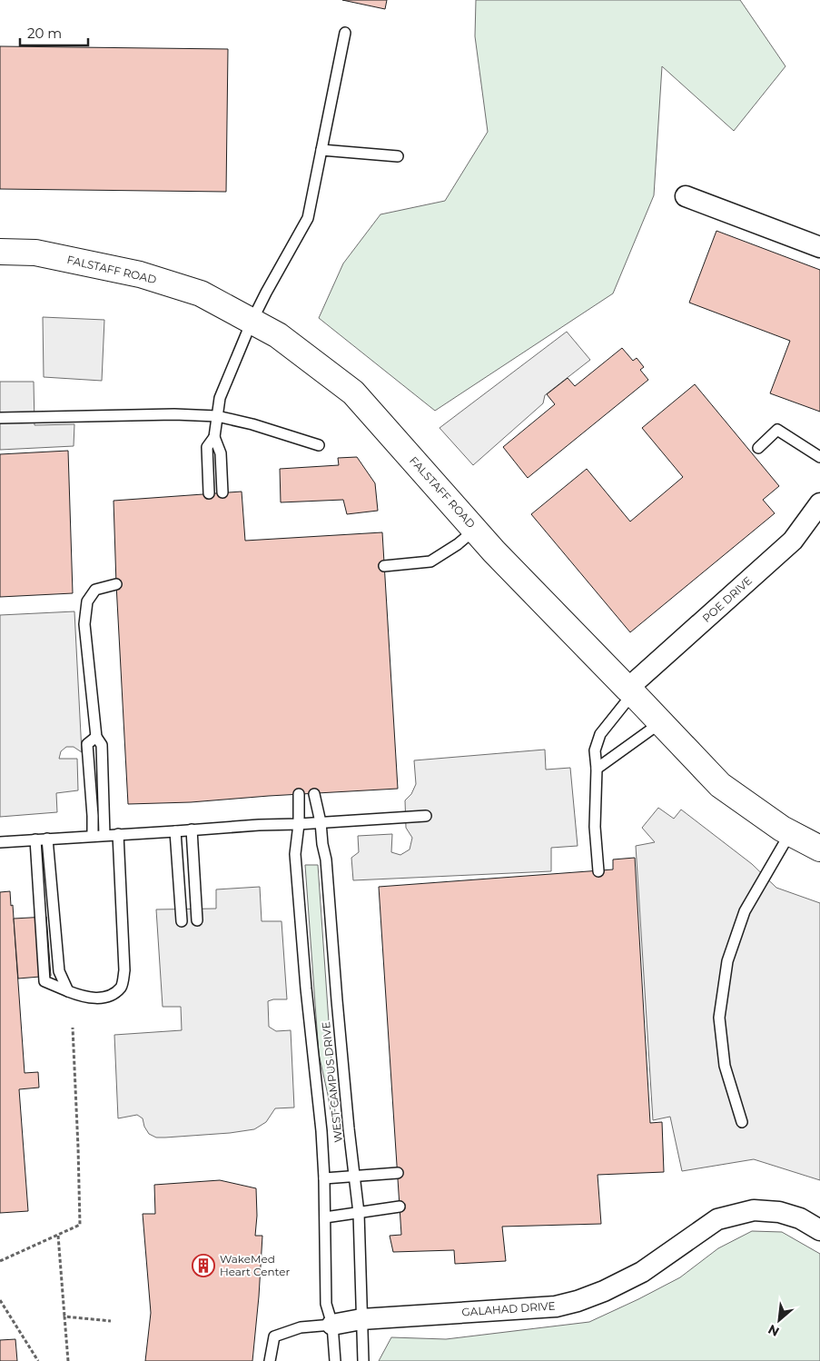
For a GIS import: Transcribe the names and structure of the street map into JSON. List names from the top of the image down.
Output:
{
  "streets": {
    "street": ["FALSTAFF ROAD", "POE DRIVE", "GALAHAD DRIVE"],
    "lane": ["WEST CAMPUS DRIVE"]
  },
  "crossings": [
    ["FALSTAFF ROAD", "POE DRIVE"],
    ["WEST CAMPUS DRIVE", "GALAHAD DRIVE"]
  ],
  "places": {
    "building": ["WakeMed Heart Center"]
  },
  "scale_bar": "20 m",
  "north": "bottom left"
}
